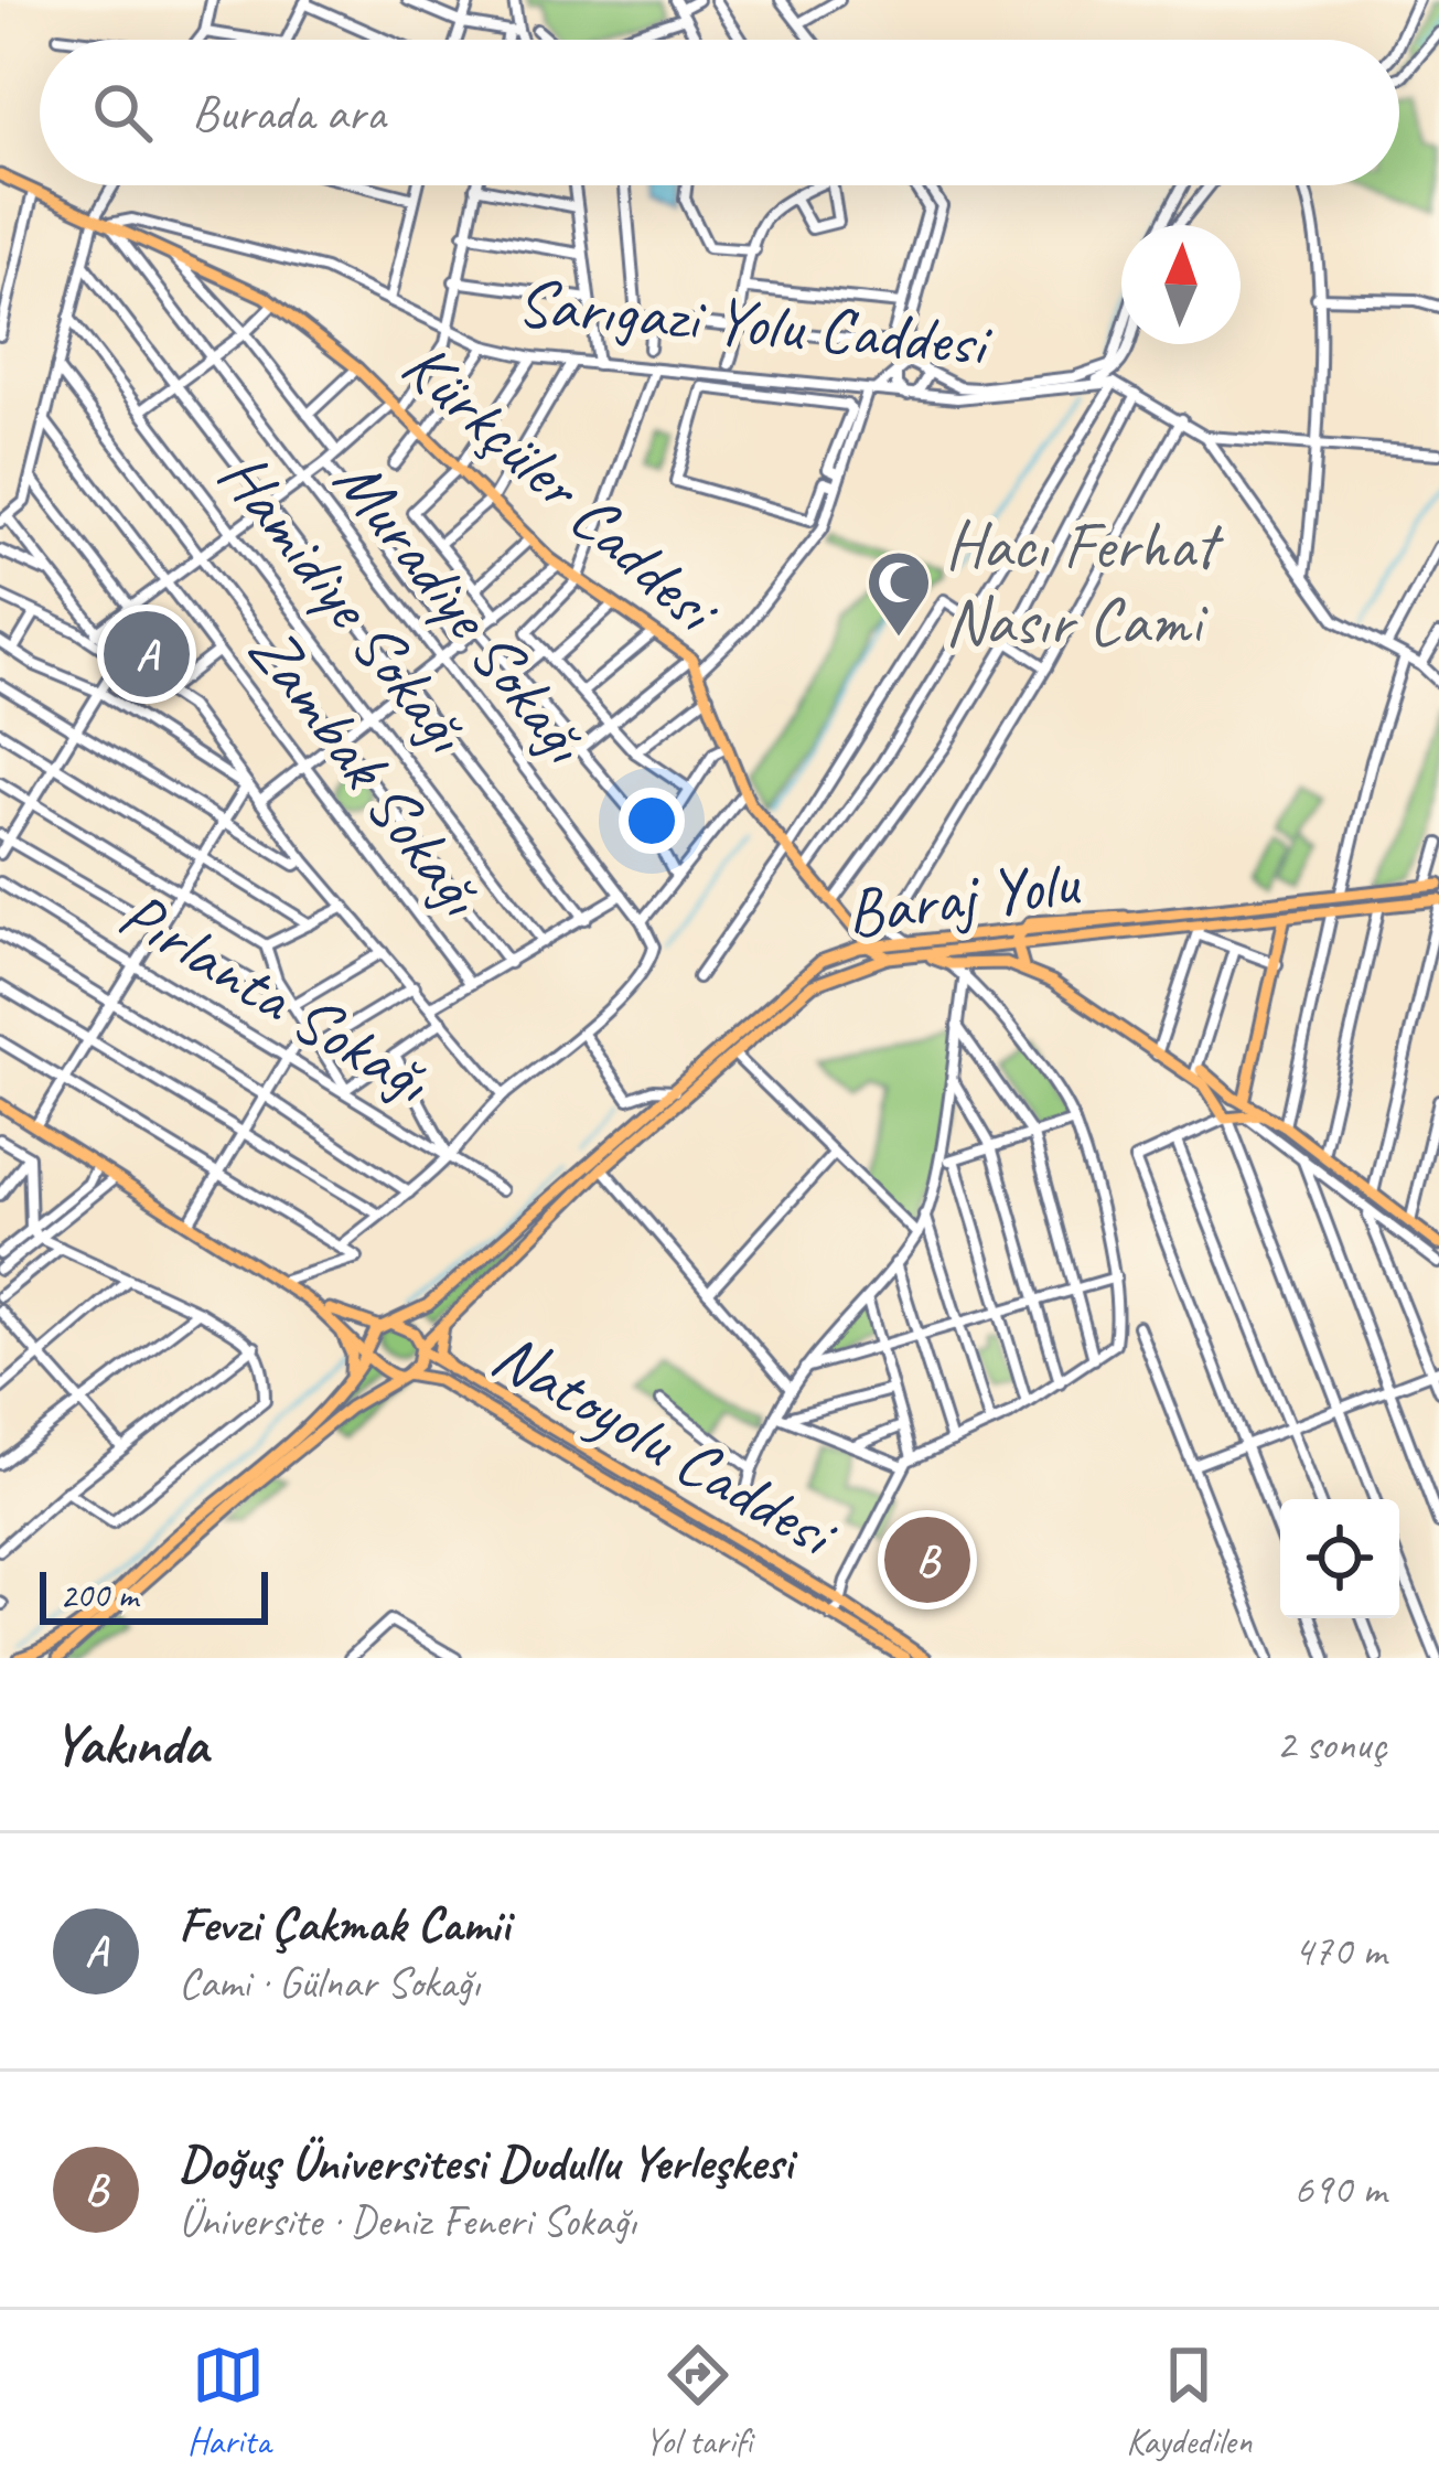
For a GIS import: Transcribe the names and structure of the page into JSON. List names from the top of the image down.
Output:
{
  "streets": {
    "main road": ["Kürkçüler Caddesi", "Baraj Yolu", "Natoyolu Caddesi"],
    "street": [
      "Sarıgazi Yolu Caddesi",
      "Hamidiye Sokağı",
      "Muradiye Sokağı",
      "Zambak Sokağı",
      "Pırlanta Sokağı"
    ]
  },
  "crossings": [
    ["Sarıgazi Yolu Caddesi", "Kürkçüler Caddesi"],
    ["Sarıgazi Yolu Caddesi", "Muradiye Sokağı"],
    ["Kürkçüler Caddesi", "Muradiye Sokağı"],
    ["Kürkçüler Caddesi", "Baraj Yolu"],
    ["Baraj Yolu", "Natoyolu Caddesi"]
  ],
  "places": {
    "mosque": ["Hacı Ferhat Nasır Cami"]
  },
  "scale_bar": "200 m",
  "north": "top",
  "page": {
    "search": "Burada ara",
    "pins": ["A", "B"],
    "scale": "200 m",
    "heading": ["Yakında", "2 sonuç"],
    "list": [
      {
        "mark": "A",
        "name": "Fevzi Çakmak Camii",
        "note": "Cami · Gülnar Sokağı",
        "value": "470 m"
      },
      {
        "mark": "B",
        "name": "Doğuş Üniversitesi Dudullu Yerleşkesi",
        "note": "Üniversite · Deniz Feneri Sokağı",
        "value": "690 m"
      }
    ],
    "nav": ["Harita", "Yol tarifi", "Kaydedilen"]
  }
}
